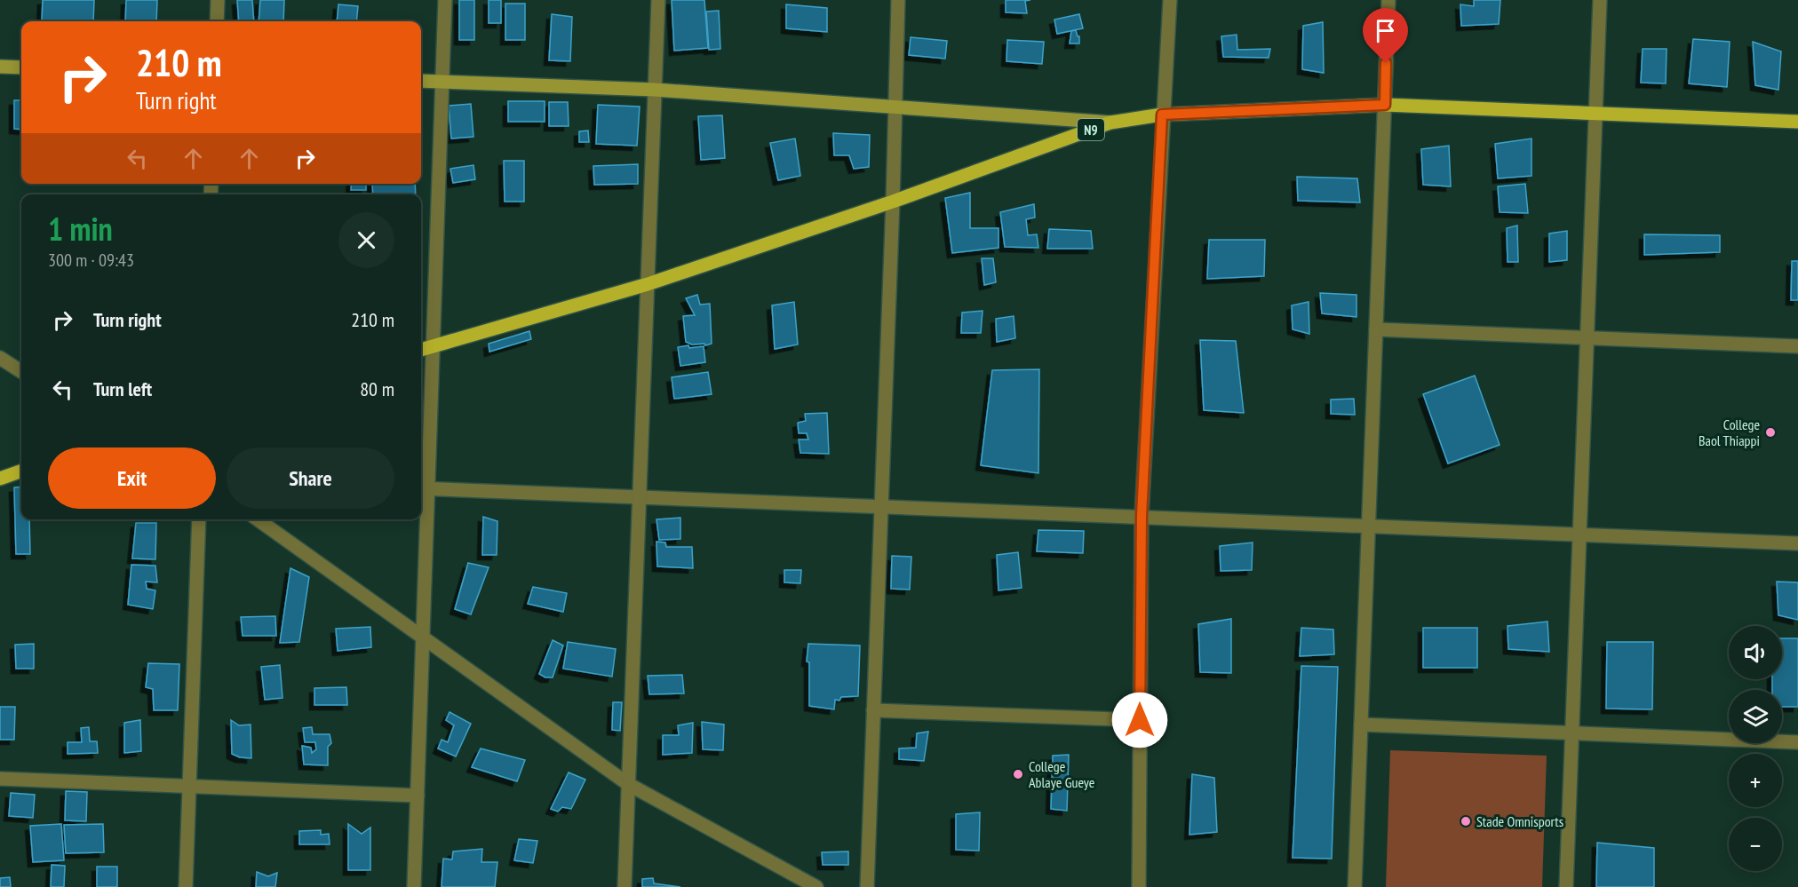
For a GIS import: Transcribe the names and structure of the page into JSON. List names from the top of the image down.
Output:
{
  "streets": {
    "main road": ["N9"]
  },
  "places": ["College Baol Thiappi", "College Ablaye Gueye", "Stade Omnisports"],
  "page": {
    "turn": ["210 m", "Turn right"],
    "heading": ["1 min", "300 m · 09:43"],
    "list": [
      {
        "name": "Turn right",
        "value": "210 m"
      },
      {
        "name": "Turn left",
        "value": "80 m"
      }
    ],
    "buttons": ["Exit", "Share"],
    "map_buttons": ["+", "−"]
  }
}
